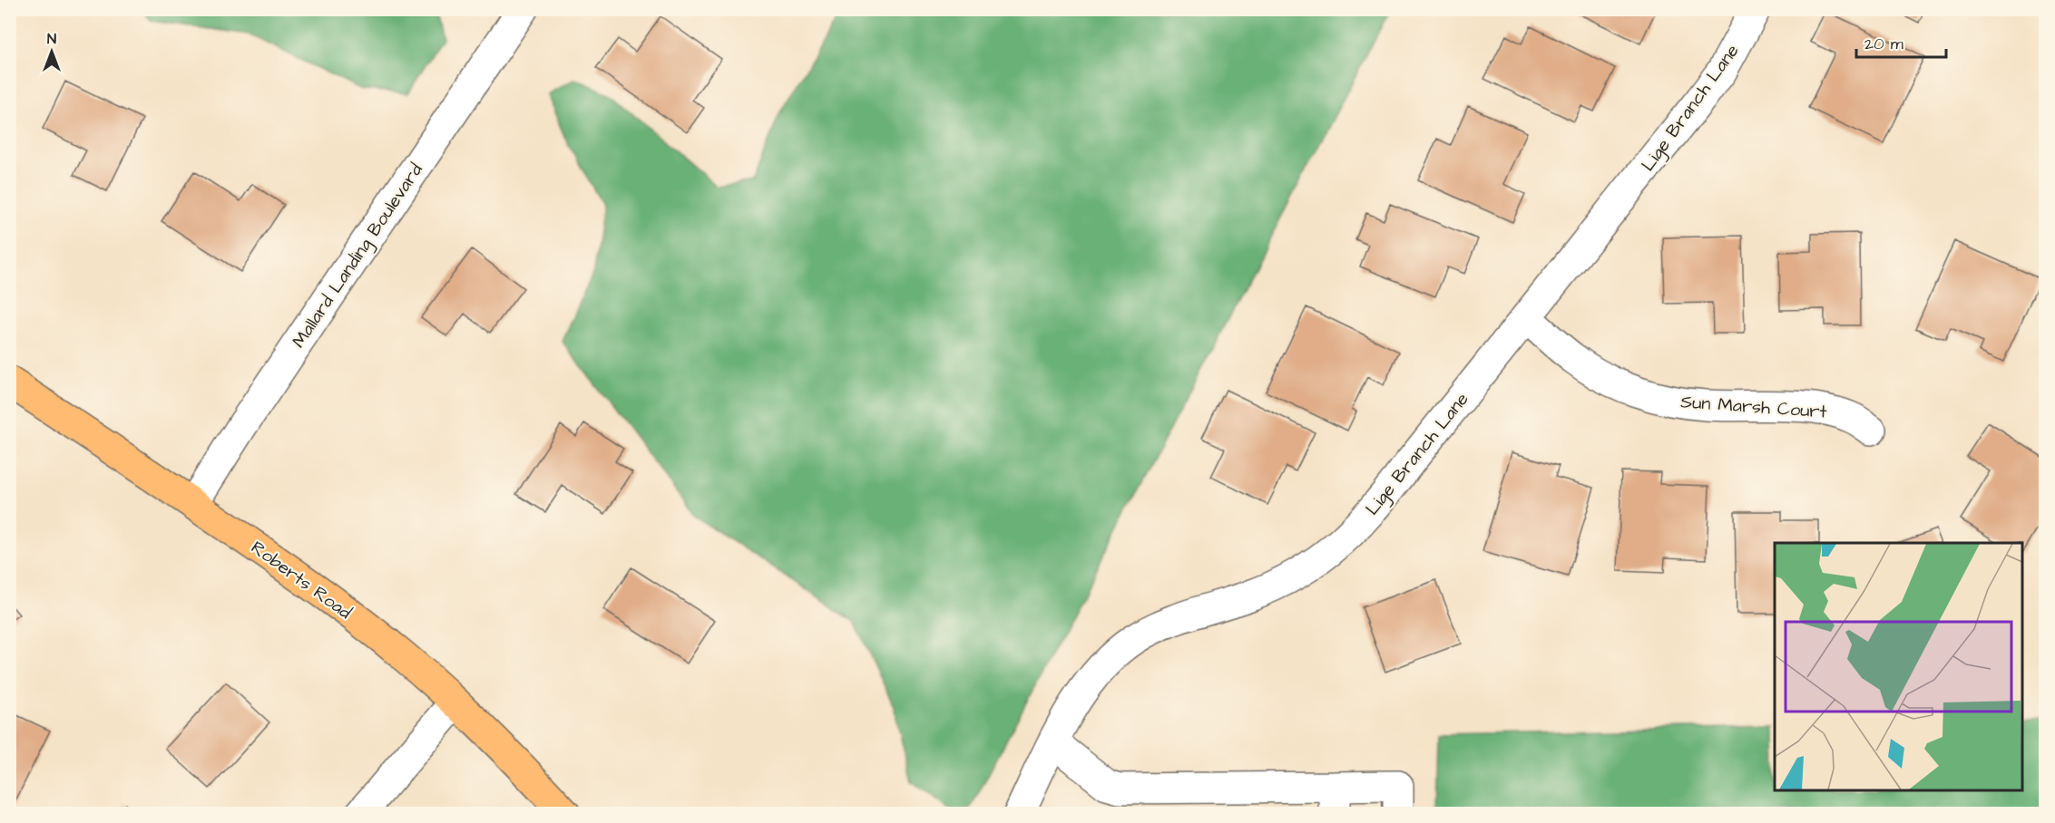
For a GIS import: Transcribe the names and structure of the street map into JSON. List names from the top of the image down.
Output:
{
  "streets": {
    "main road": ["Roberts Road"],
    "street": ["Lige Branch Lane", "Mallard Landing Boulevard", "Sun Marsh Court"]
  },
  "crossings": [
    ["Lige Branch Lane", "Sun Marsh Court"],
    ["Mallard Landing Boulevard", "Roberts Road"]
  ],
  "scale_bar": "20 m",
  "north": "top"
}
